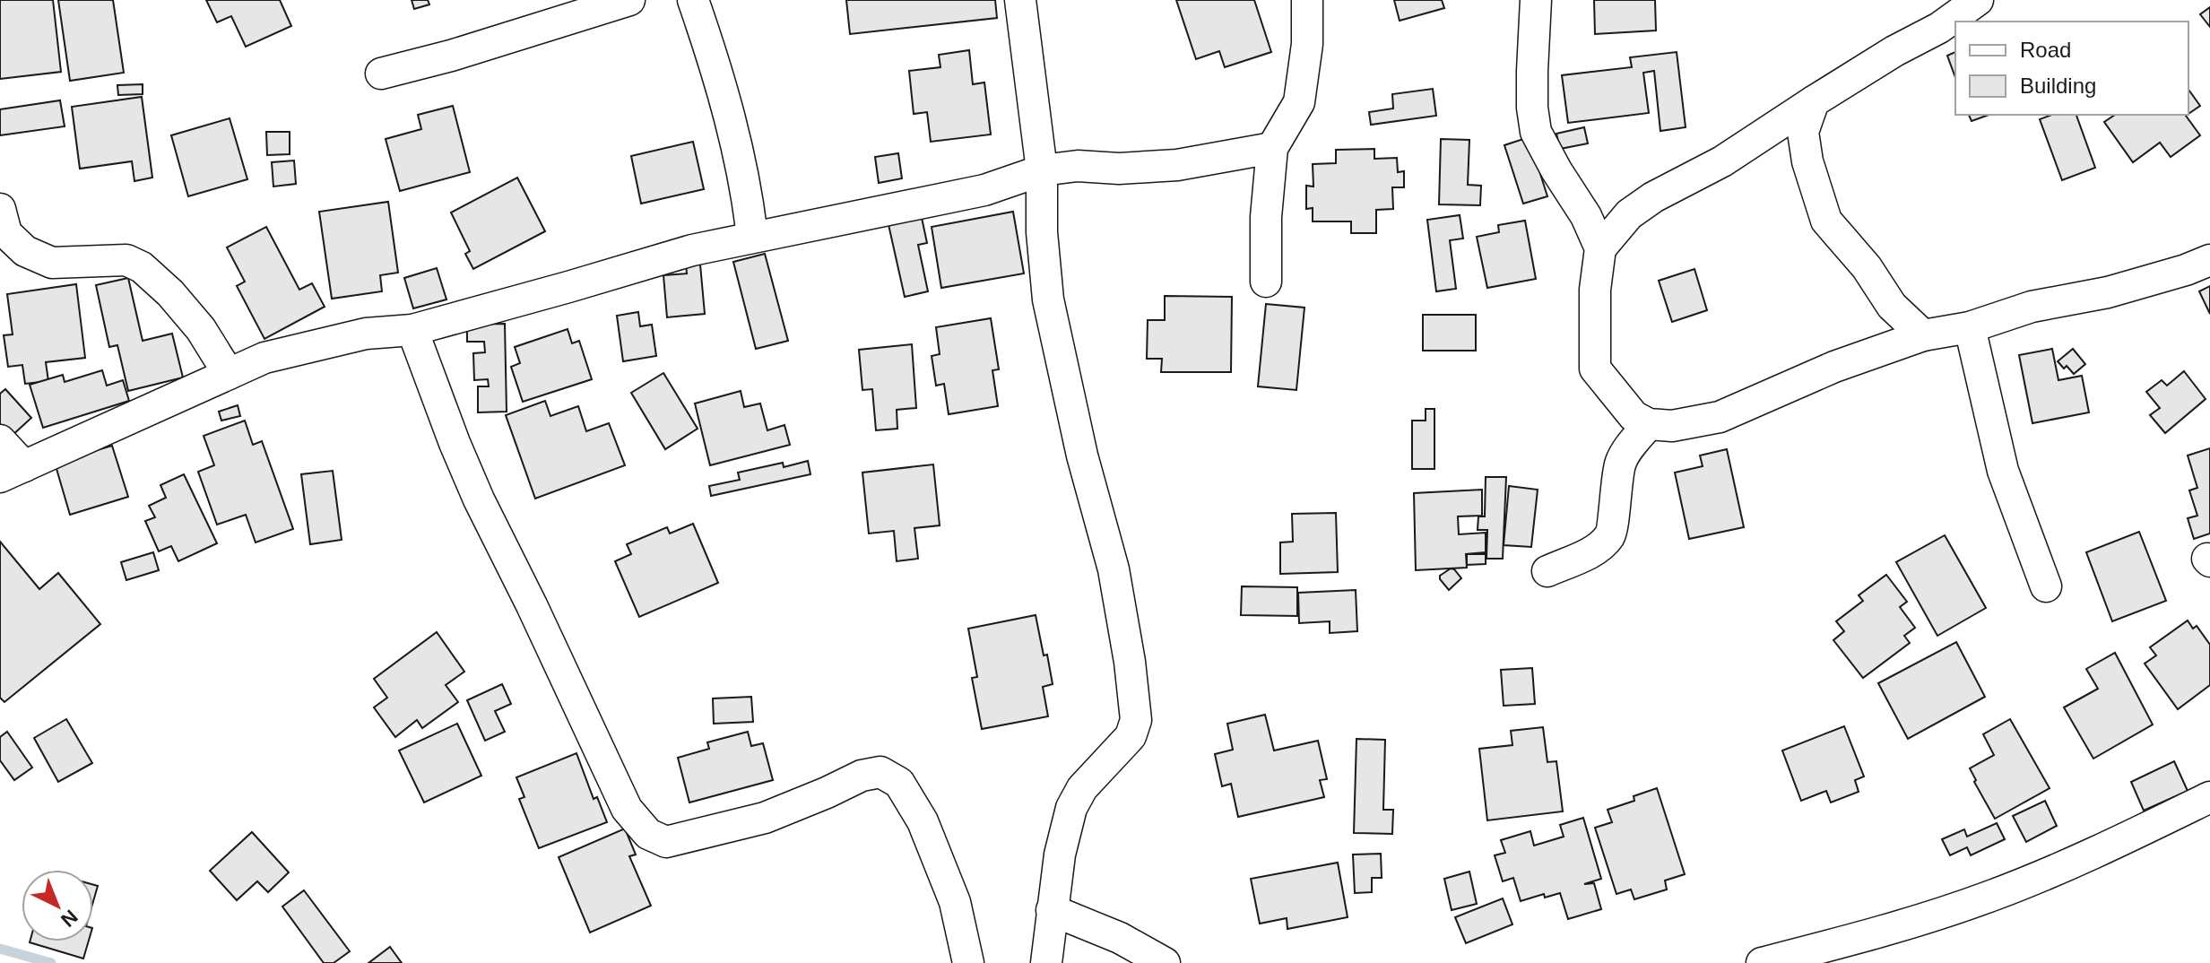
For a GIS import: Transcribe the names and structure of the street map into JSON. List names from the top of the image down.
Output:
{
  "legend": ["Road", "Building"],
  "north": "bottom right"
}
